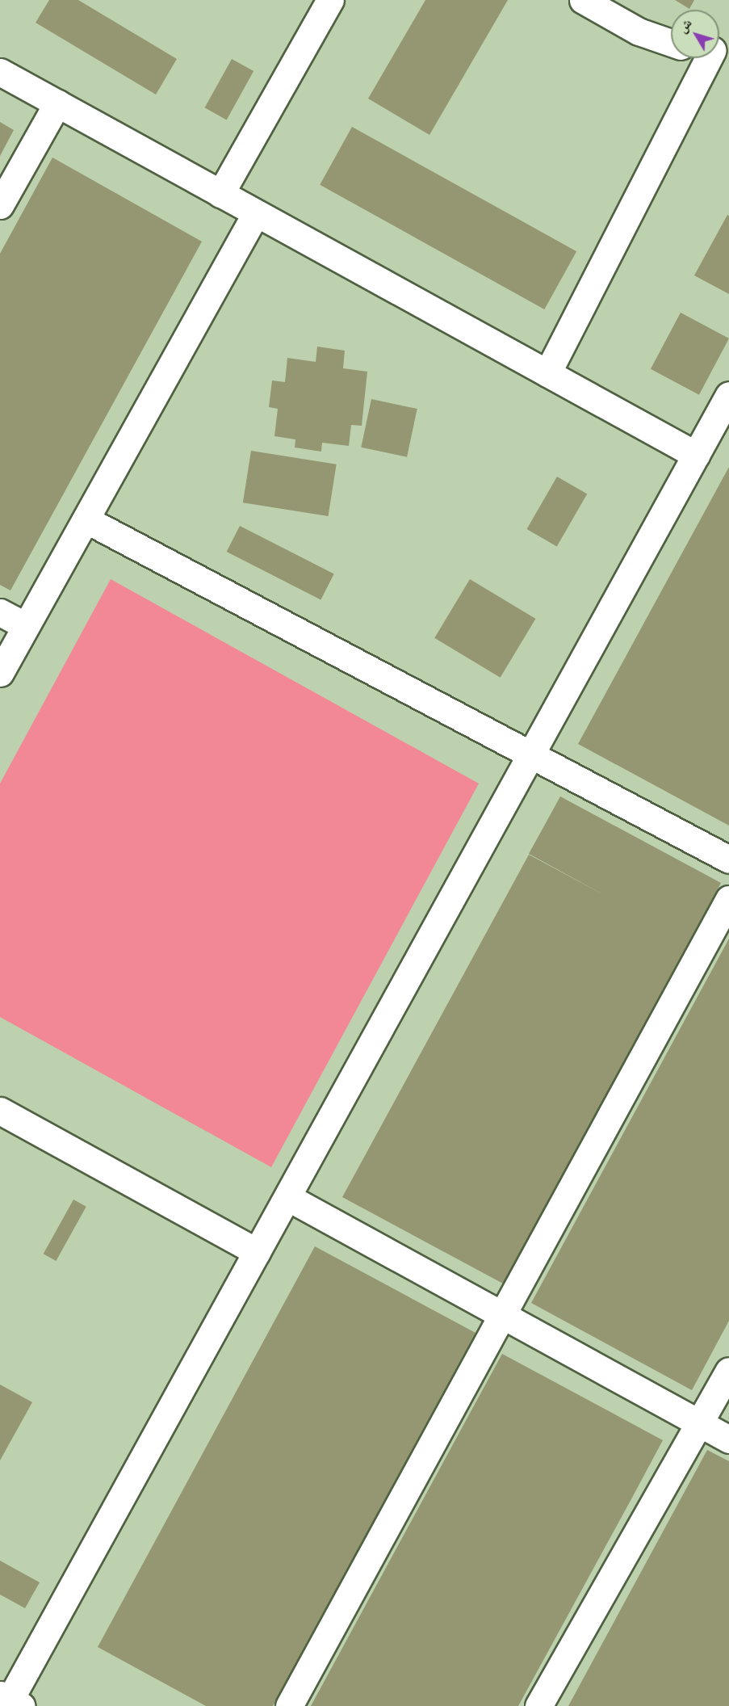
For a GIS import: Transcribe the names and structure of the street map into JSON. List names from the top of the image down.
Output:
{
  "north": "top left"
}
